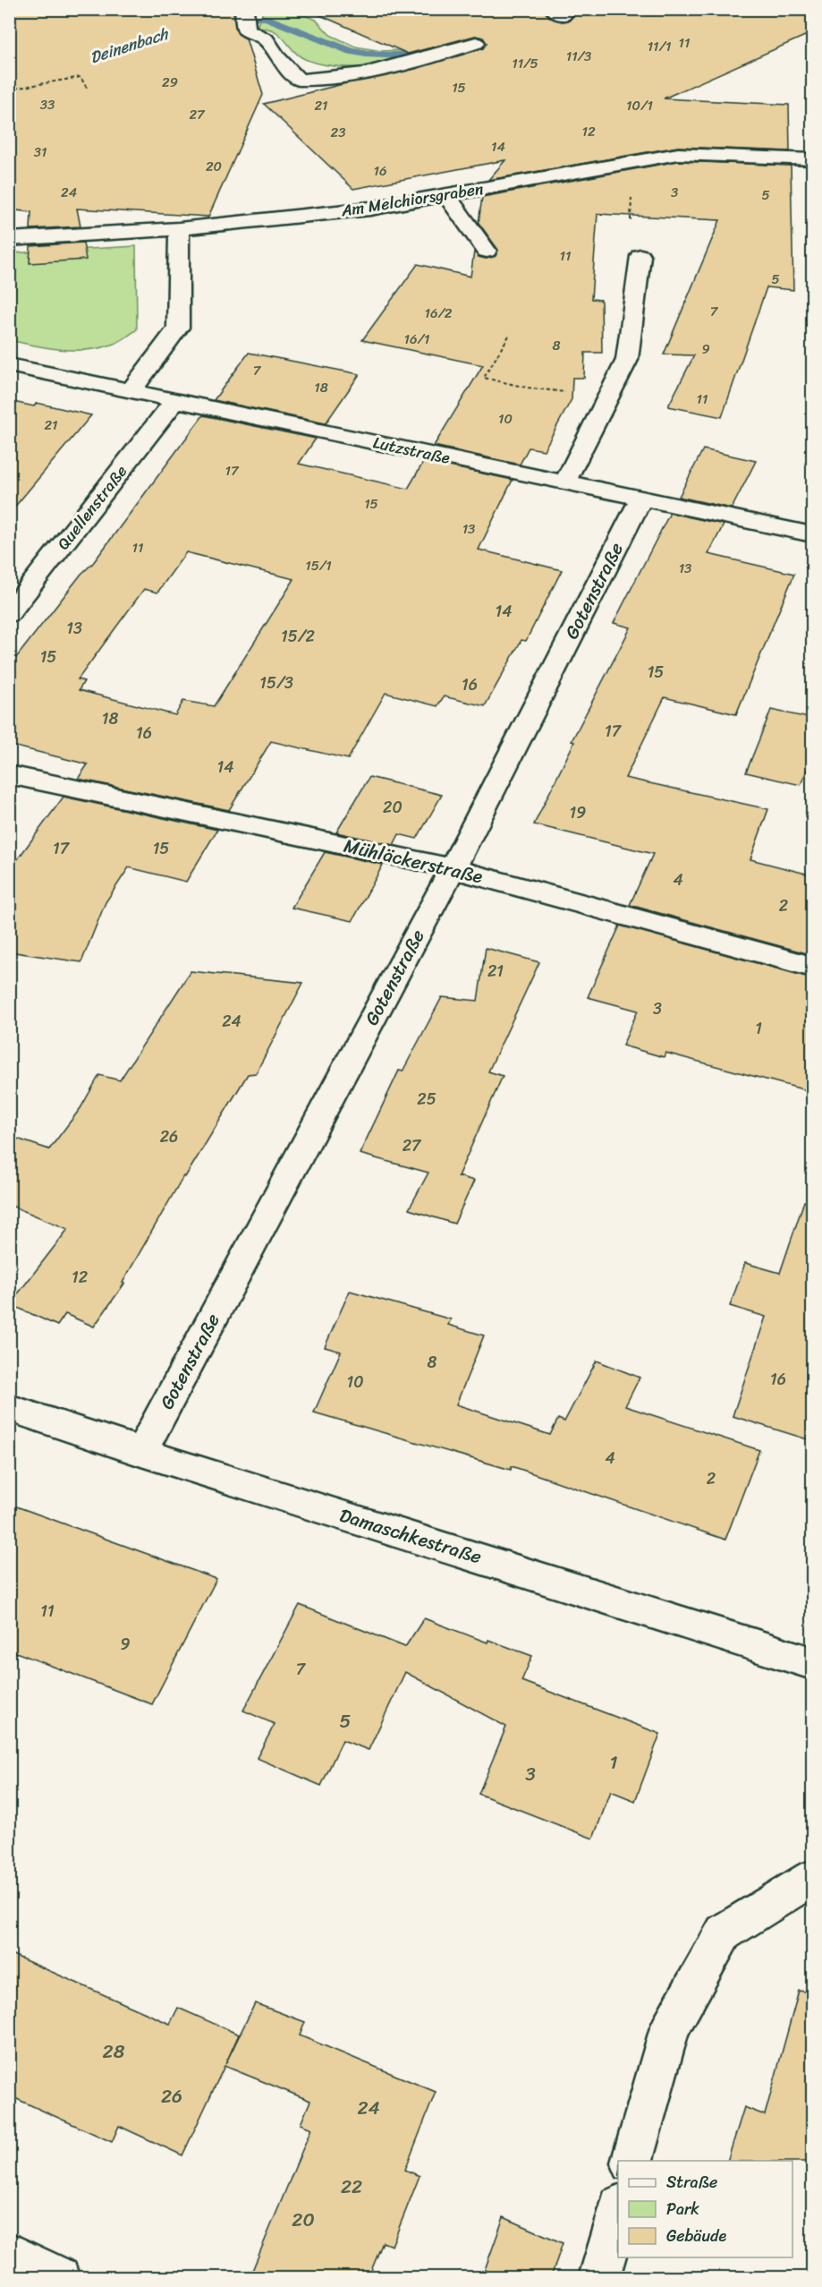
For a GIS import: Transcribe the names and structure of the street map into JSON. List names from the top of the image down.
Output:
{
  "streets": {
    "street": [
      "Am Melchiorsgraben",
      "Lutzstraße",
      "Quellenstraße",
      "Gotenstraße",
      "Mühläckerstraße",
      "Damaschkestraße"
    ]
  },
  "crossings": [
    ["Lutzstraße", "Quellenstraße"],
    ["Lutzstraße", "Gotenstraße"],
    ["Gotenstraße", "Mühläckerstraße"],
    ["Gotenstraße", "Damaschkestraße"]
  ],
  "water": ["Deinenbach"],
  "house_numbers": [
    "11",
    "11/1",
    "11/3",
    "11/5",
    "29",
    "15",
    "33",
    "21",
    "10/1",
    "27",
    "12",
    "23",
    "14",
    "31",
    "20",
    "16",
    "24",
    "3",
    "5",
    "11",
    "5",
    "7",
    "16/2",
    "16/1",
    "8",
    "9",
    "7",
    "18",
    "11",
    "10",
    "21",
    "17",
    "15",
    "13",
    "11",
    "15/1",
    "13",
    "14",
    "13",
    "15/2",
    "15",
    "15",
    "15/3",
    "16",
    "18",
    "17",
    "16",
    "14",
    "20",
    "19",
    "17",
    "15",
    "4",
    "2",
    "21",
    "3",
    "24",
    "1",
    "25",
    "26",
    "27",
    "12",
    "8",
    "16",
    "10",
    "4",
    "2",
    "11",
    "9",
    "7",
    "5",
    "1",
    "3",
    "28",
    "26",
    "24",
    "22",
    "20"
  ],
  "legend": ["Straße", "Park", "Gebäude"]
}
